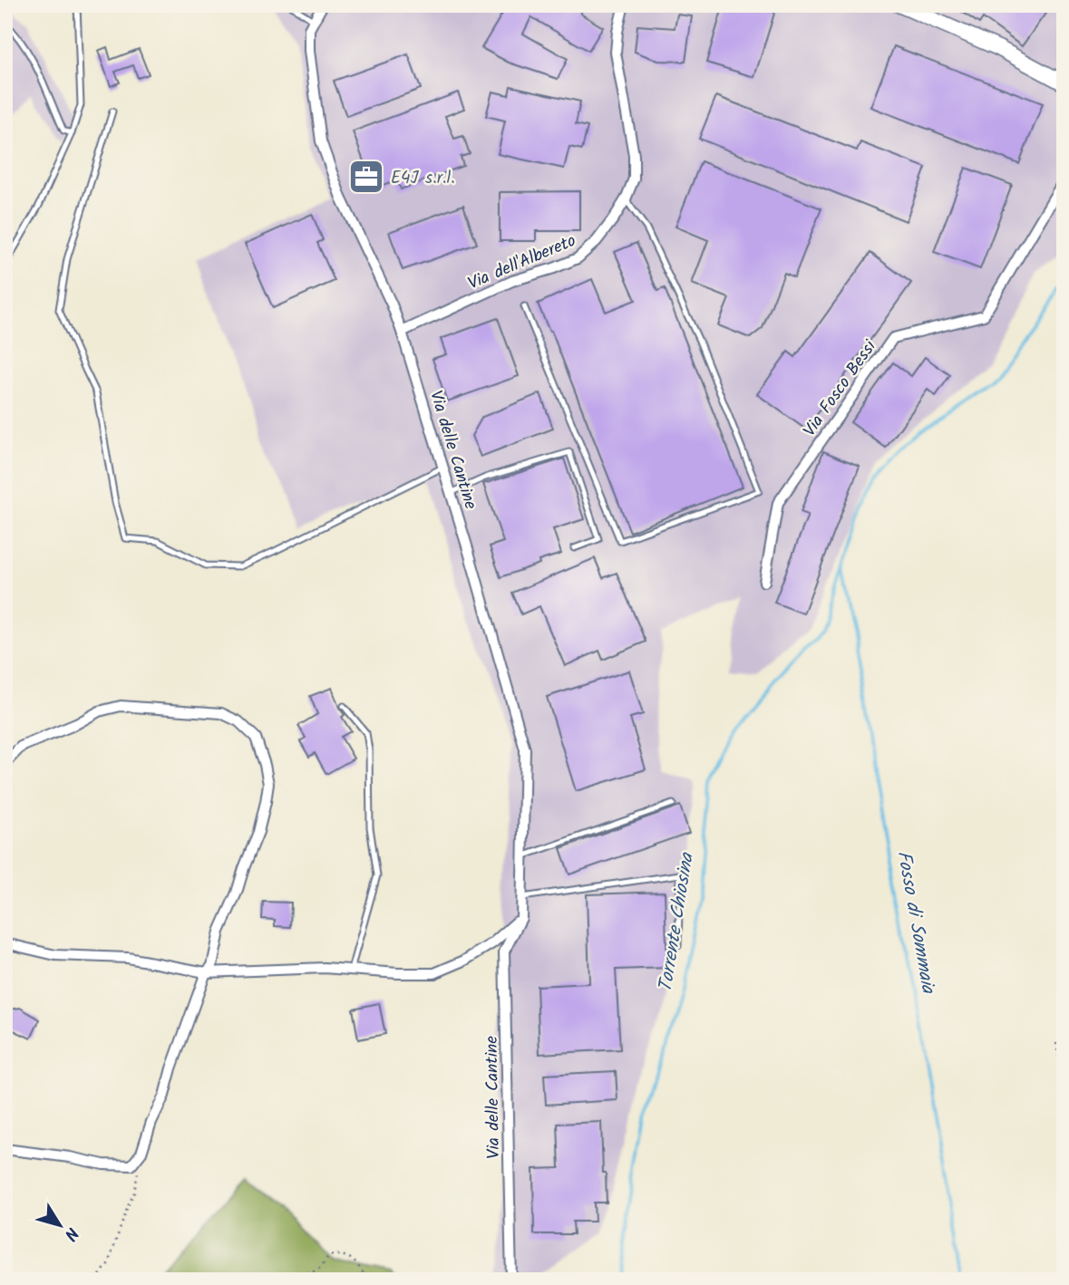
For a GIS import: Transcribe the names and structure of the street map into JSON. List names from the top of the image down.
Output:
{
  "streets": {
    "street": ["Via dell'Albereto", "Via Fosco Bessi", "Via delle Cantine"]
  },
  "crossings": [
    ["Via dell'Albereto", "Via delle Cantine"]
  ],
  "water": ["Fosso di Sommaia", "Torrente Chiosina"],
  "places": {
    "office": ["E4J s.r.l."]
  },
  "north": "bottom right"
}
